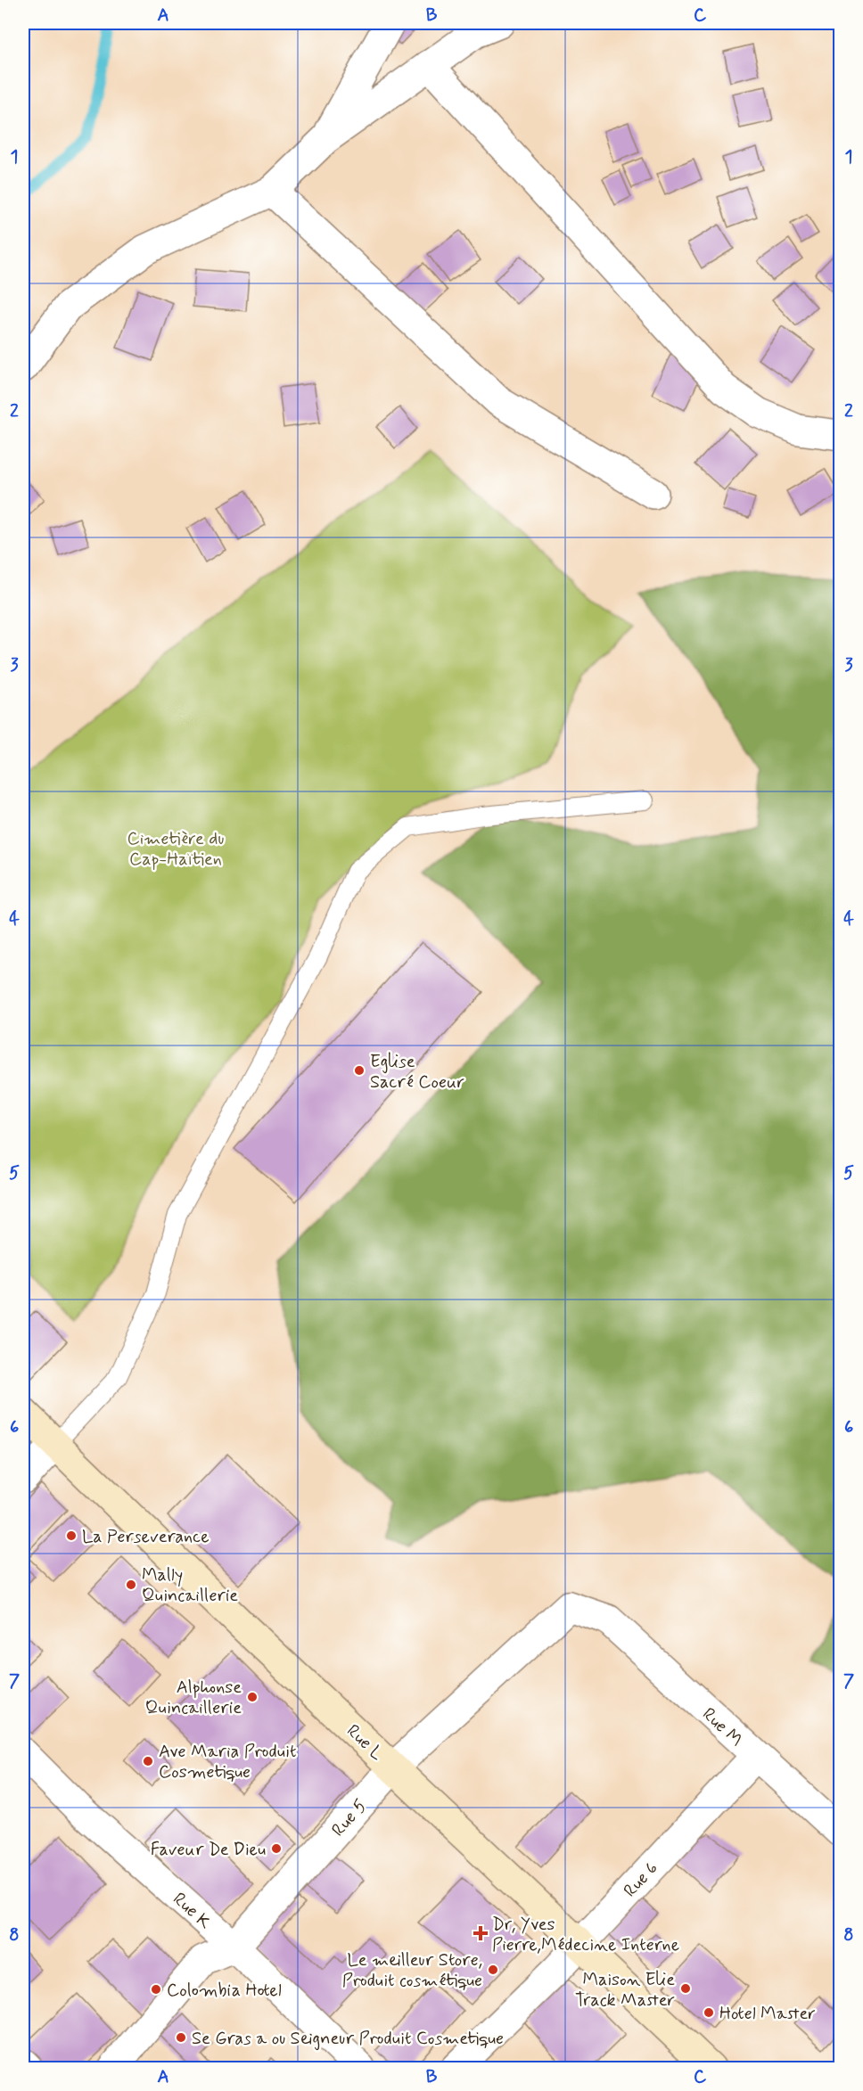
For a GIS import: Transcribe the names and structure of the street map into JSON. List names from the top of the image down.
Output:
{
  "streets": {
    "street": [
      "Rue M",
      "Rue L",
      "Rue 5",
      "Rue 6",
      "Rue K"
    ]
  },
  "crossings": [
    ["Rue M", "Rue 5"],
    ["Rue M", "Rue 6"],
    ["Rue L", "Rue 5"],
    ["Rue L", "Rue 6"],
    ["Rue 5", "Rue K"]
  ],
  "parks": ["Cimetière du Cap-Haïtien"],
  "places": {
    "other": [
      "Eglise Sacré Coeur",
      "La Perseverance",
      "Mally Quincaillerie",
      "Alphonse Quincaillerie",
      "Ave Maria Produit Cosmetique",
      "Faveur De Dieu",
      "Le meilleur Store, Produit cosmétique",
      "Maison Elie Track Master",
      "Colombia Hotel",
      "Hotel Master",
      "Se Gras a ou Seigneur Produit Cosmetique"
    ],
    "health": ["Dr, Yves Pierre,Médecine Interne"]
  },
  "grid": {
    "columns": ["A", "B", "C"],
    "rows": [
      "1",
      "2",
      "3",
      "4",
      "5",
      "6",
      "7",
      "8"
    ]
  }
}
